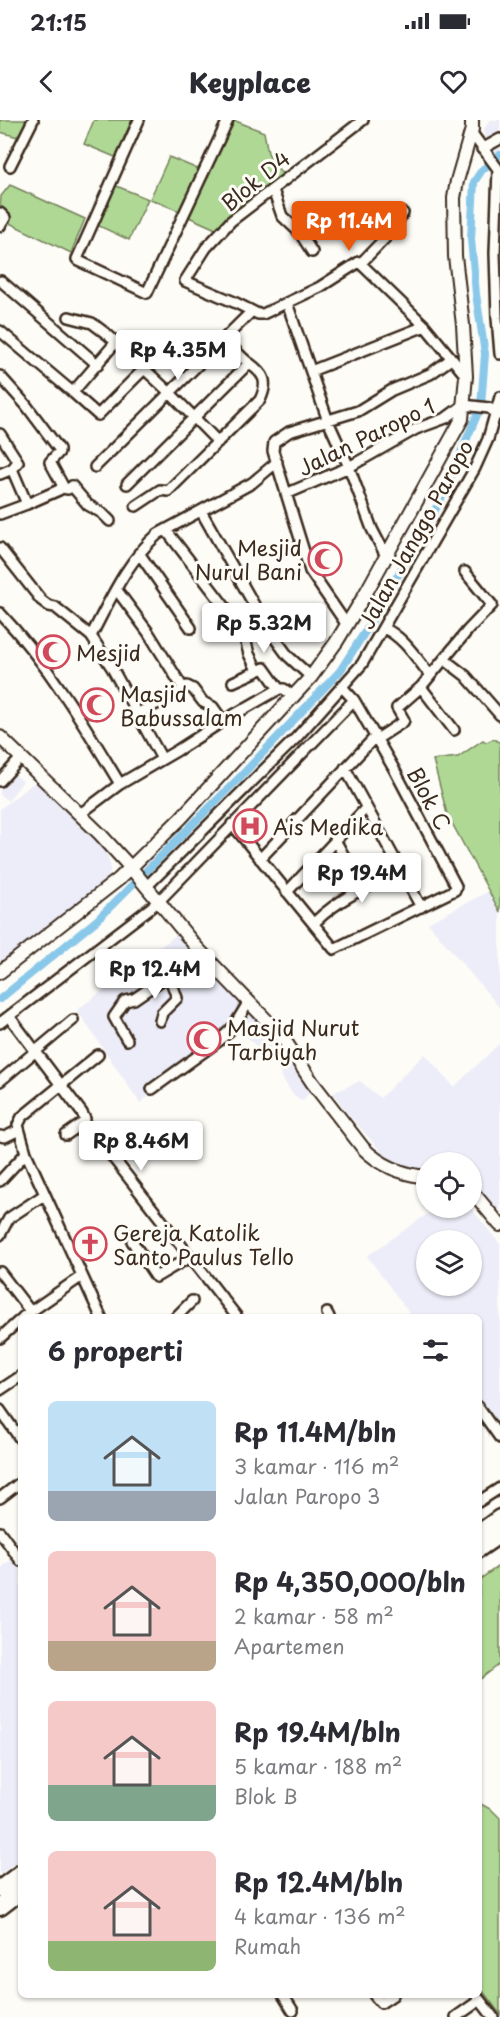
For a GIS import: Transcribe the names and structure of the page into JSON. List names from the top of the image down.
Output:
{
  "streets": {
    "street": [
      "Blok D4",
      "Jalan Paropo 1",
      "Jalan Janggo Paropo",
      "Blok C"
    ]
  },
  "crossings": [
    ["Jalan Paropo 1", "Jalan Janggo Paropo"],
    ["Jalan Janggo Paropo", "Blok C"]
  ],
  "places": {
    "mosque": [
      "Mesjid Nurul Bani",
      "Mesjid",
      "Masjid Babussalam",
      "Masjid Nurut Tarbiyah"
    ],
    "hospital": ["Ais Medika"],
    "church": ["Gereja Katolik Santo Paulus Tello"]
  },
  "page": {
    "status": "21:15",
    "header": "Keyplace",
    "price": [
      "Rp 11.4M",
      "Rp 4.35M",
      "Rp 5.32M",
      "Rp 19.4M",
      "Rp 12.4M",
      "Rp 8.46M"
    ],
    "heading": "6 properti",
    "list": [
      {
        "name": "Rp 11.4M/bln",
        "note": "3 kamar · 116 m² · Jalan Paropo 3"
      },
      {
        "name": "Rp 4,350,000/bln",
        "note": "2 kamar · 58 m² · Apartemen"
      },
      {
        "name": "Rp 19.4M/bln",
        "note": "5 kamar · 188 m² · Blok B"
      },
      {
        "name": "Rp 12.4M/bln",
        "note": "4 kamar · 136 m² · Rumah"
      }
    ]
  }
}
